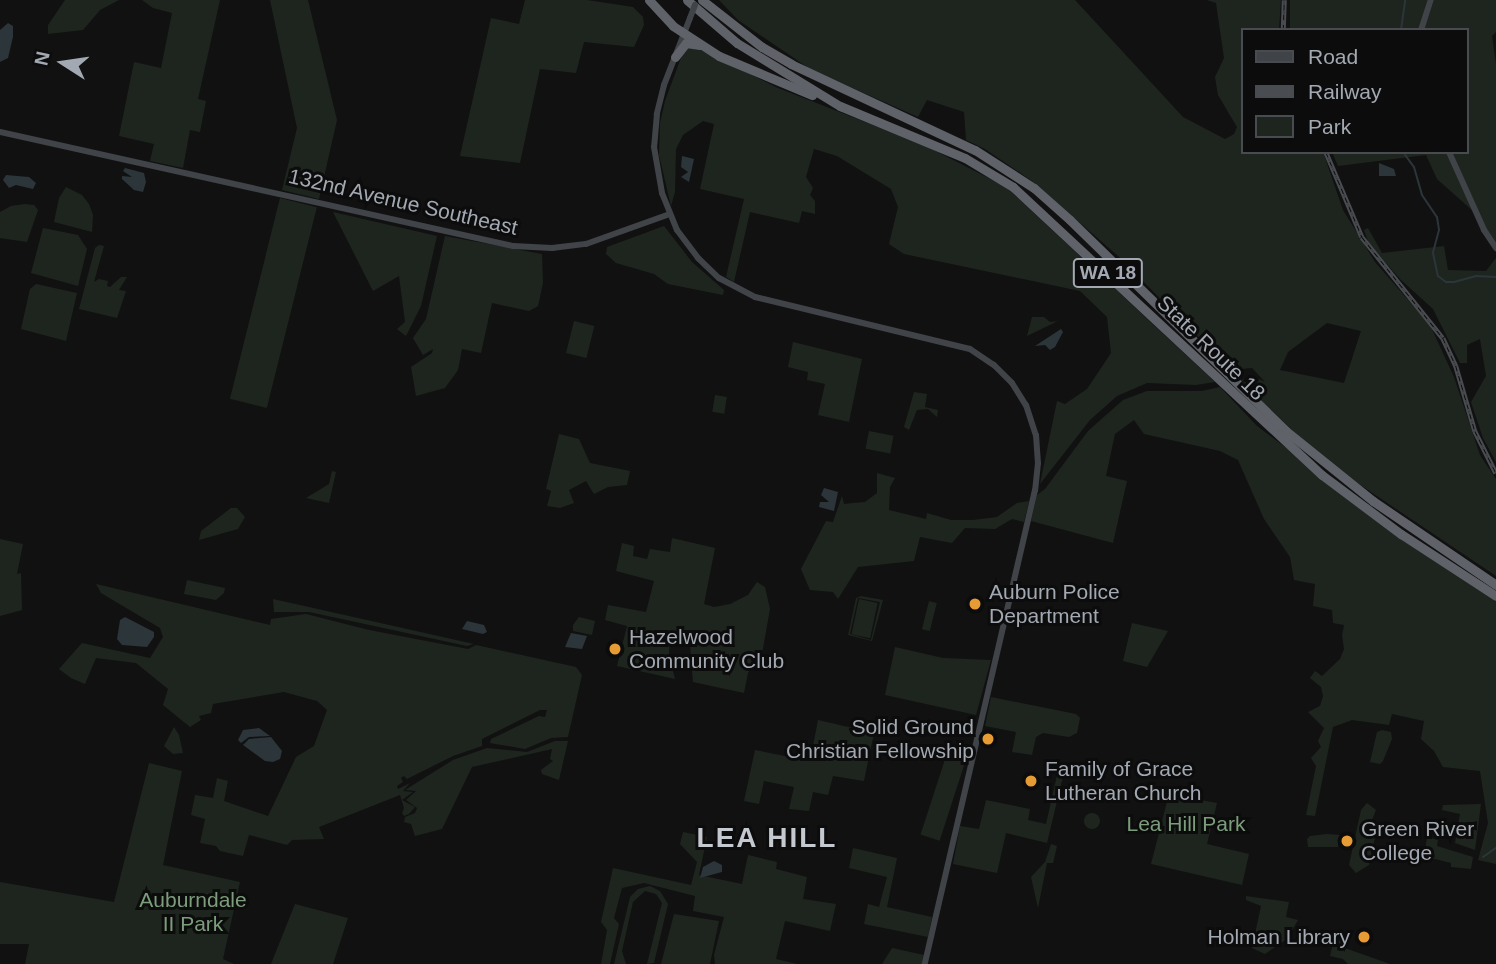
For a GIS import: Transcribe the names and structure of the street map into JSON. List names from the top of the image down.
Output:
{
  "streets": {
    "highway": ["WA 18", "State Route 18"],
    "main road": ["132nd Avenue Southeast"]
  },
  "districts": ["LEA HILL"],
  "parks": ["Lea Hill Park", "Auburndale II Park"],
  "places": [
    "Auburn Police Department",
    "Hazelwood Community Club",
    "Solid Ground Christian Fellowship",
    "Family of Grace Lutheran Church",
    "Green River College",
    "Holman Library"
  ],
  "legend": ["Road", "Railway", "Park"],
  "north": "left"
}
